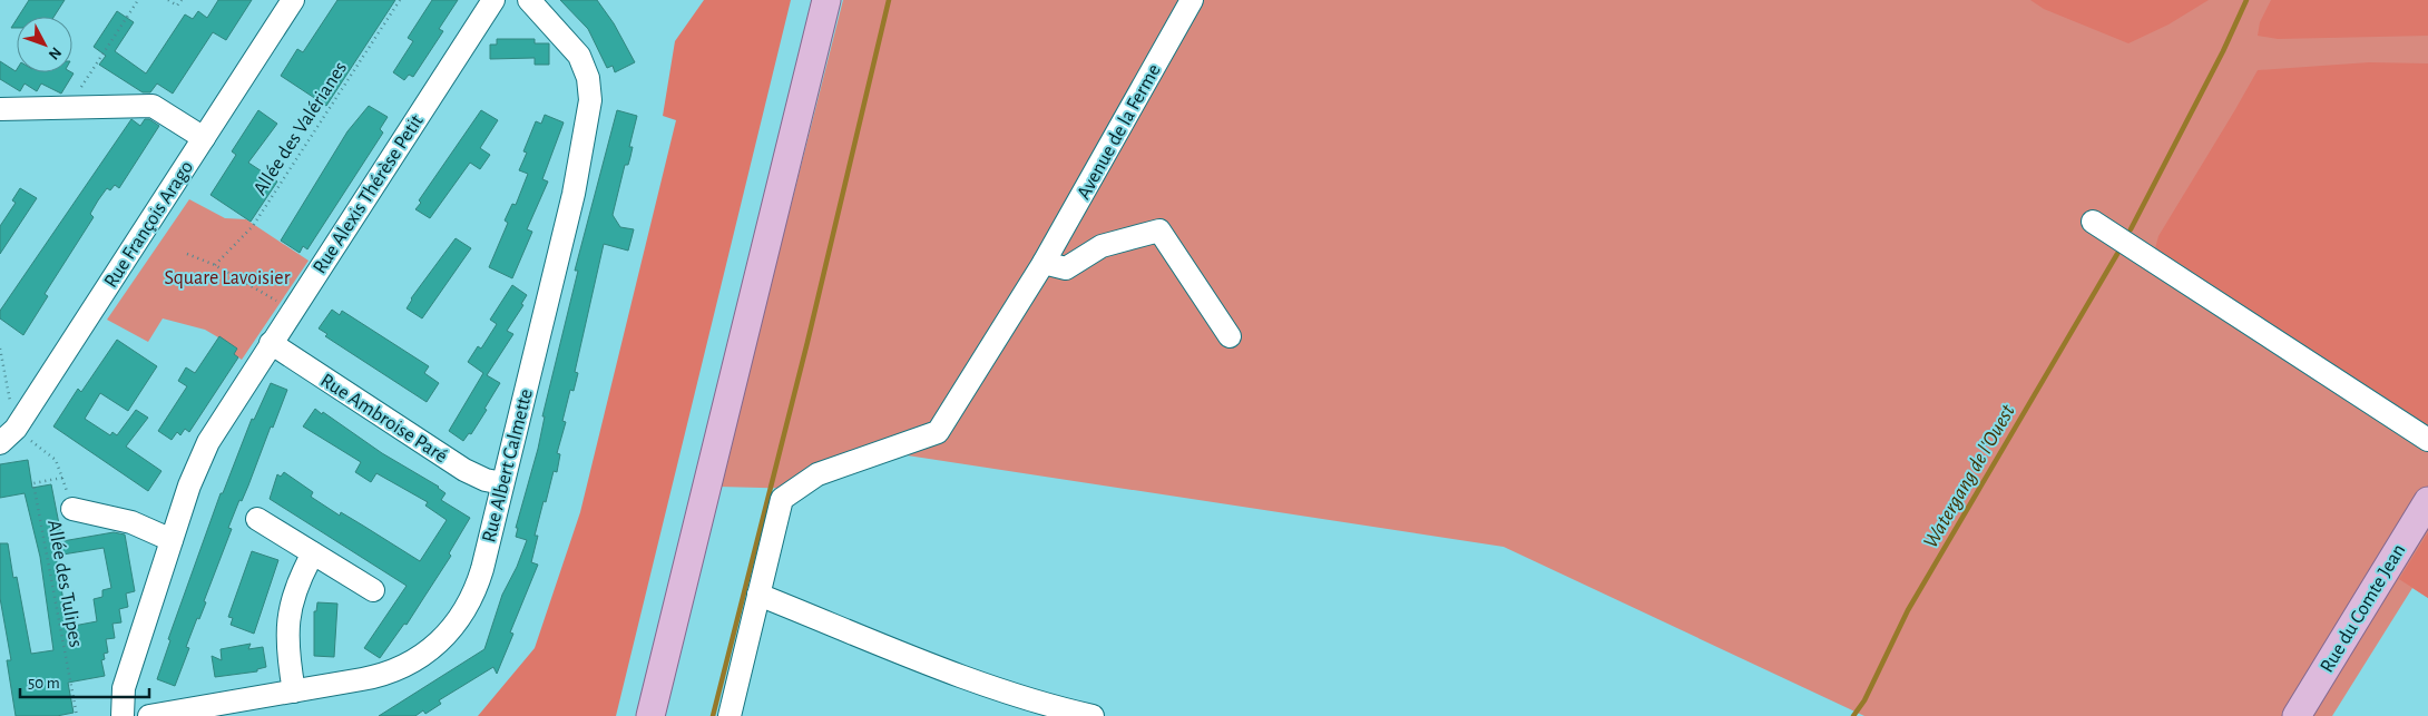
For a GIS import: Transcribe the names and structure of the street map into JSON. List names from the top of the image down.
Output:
{
  "streets": {
    "main road": ["Rue du Comte Jean"],
    "street": [
      "Avenue de la Ferme",
      "Rue Alexis Thérèse Petit",
      "Rue François Arago",
      "Rue Ambroise Paré",
      "Rue Albert Calmette"
    ],
    "path": ["Allée des Valérianes", "Allée des Tulipes"]
  },
  "crossings": [
    ["Rue Alexis Thérèse Petit", "Rue Ambroise Paré"],
    ["Rue Ambroise Paré", "Rue Albert Calmette"]
  ],
  "water": ["Watergang de l'Ouest"],
  "parks": ["Square Lavoisier"],
  "scale_bar": "50 m",
  "north": "bottom right"
}
